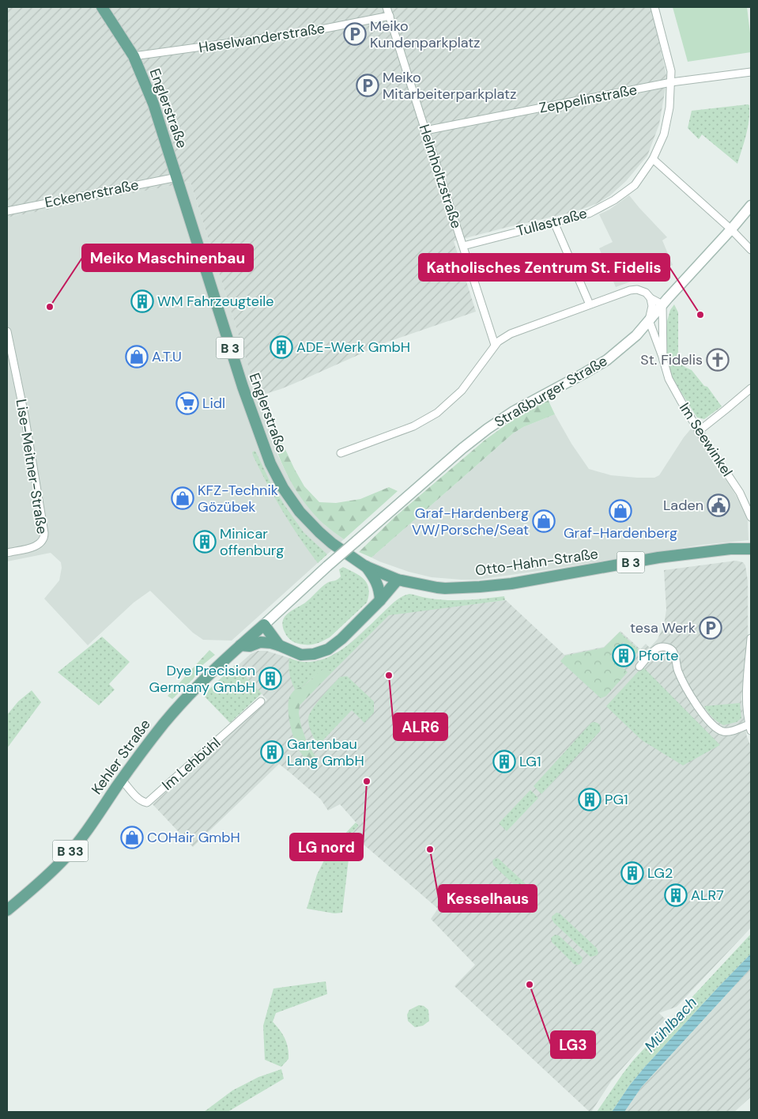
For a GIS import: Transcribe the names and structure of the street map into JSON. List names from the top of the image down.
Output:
{
  "streets": {
    "main road": [
      "Englerstraße",
      "B 3",
      "Straßburger Straße",
      "Otto-Hahn-Straße",
      "Kehler Straße",
      "B 33"
    ],
    "street": [
      "Haselwanderstraße",
      "Zeppelinstraße",
      "Helmholtzstraße",
      "Eckenerstraße",
      "Tullastraße",
      "Im Seewinkel",
      "Lise-Meitner-Straße",
      "Im Lehbühl"
    ]
  },
  "crossings": [
    ["Haselwanderstraße", "Englerstraße"],
    ["Haselwanderstraße", "Helmholtzstraße"],
    ["Zeppelinstraße", "Helmholtzstraße"],
    ["Zeppelinstraße", "Tullastraße"],
    ["Englerstraße", "Eckenerstraße"],
    ["Englerstraße", "Otto-Hahn-Straße"],
    ["Helmholtzstraße", "Tullastraße"],
    ["Straßburger Straße", "Im Seewinkel"],
    ["Straßburger Straße", "Kehler Straße"],
    ["Kehler Straße", "Im Lehbühl"]
  ],
  "water": ["Mühlbach"],
  "places": {
    "parking": ["Meiko Kundenparkplatz", "Meiko Mitarbeiterparkplatz", "tesa Werk"],
    "building": [
      "WM Fahrzeugteile",
      "ADE-Werk GmbH",
      "Minicar offenburg",
      "Pforte",
      "Dye Precision Germany GmbH",
      "Gartenbau Lang GmbH",
      "LG1",
      "PG1",
      "LG2",
      "ALR7"
    ],
    "other": [
      "Meiko Maschinenbau",
      "Katholisches Zentrum St. Fidelis",
      "ALR6",
      "LG nord",
      "Kesselhaus",
      "LG3"
    ],
    "shop": [
      "A.T.U",
      "KFZ-Technik Gözübek",
      "Graf-Hardenberg",
      "Graf-Hardenberg VW/Porsche/Seat",
      "COHair GmbH"
    ],
    "church": ["St. Fidelis"],
    "supermarket": ["Lidl"],
    "public building": ["Laden"]
  }
}
